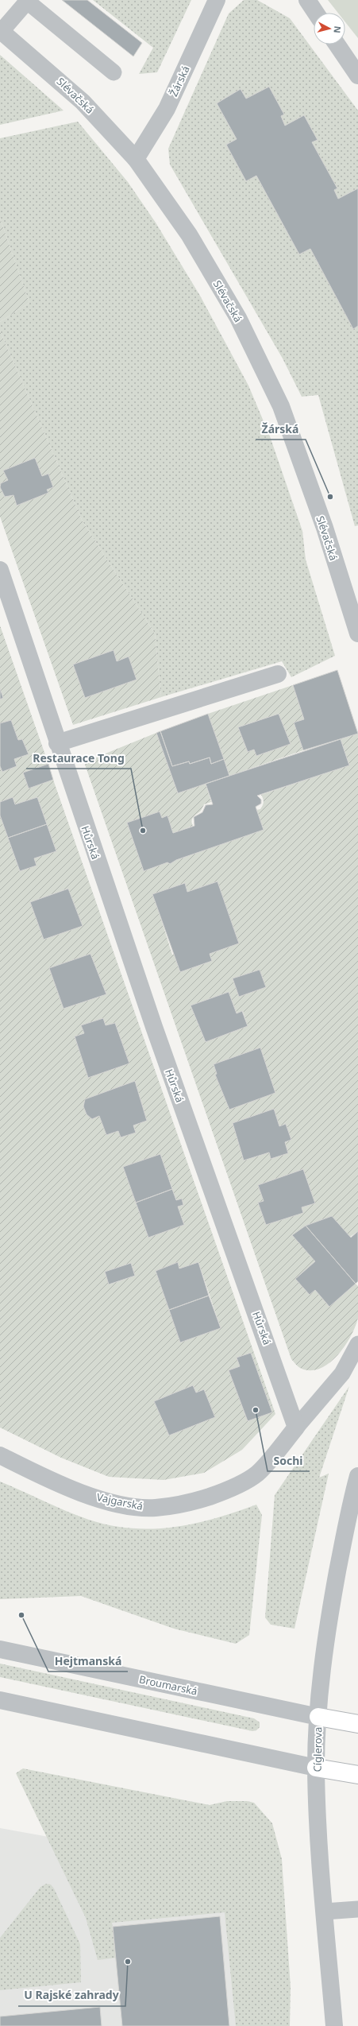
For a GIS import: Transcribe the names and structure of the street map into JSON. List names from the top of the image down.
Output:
{
  "streets": {
    "street": [
      "Žárská",
      "Slévačská",
      "Hůrská",
      "Vajgarská",
      "Broumarská",
      "Cíglerova"
    ]
  },
  "crossings": [
    ["Žárská", "Slévačská"],
    ["Hůrská", "Vajgarská"],
    ["Broumarská", "Cíglerova"]
  ],
  "places": [
    "Žárská",
    "Restaurace Tong",
    "Sochi",
    "Hejtmanská",
    "U Rajské zahrady"
  ],
  "north": "right"
}
